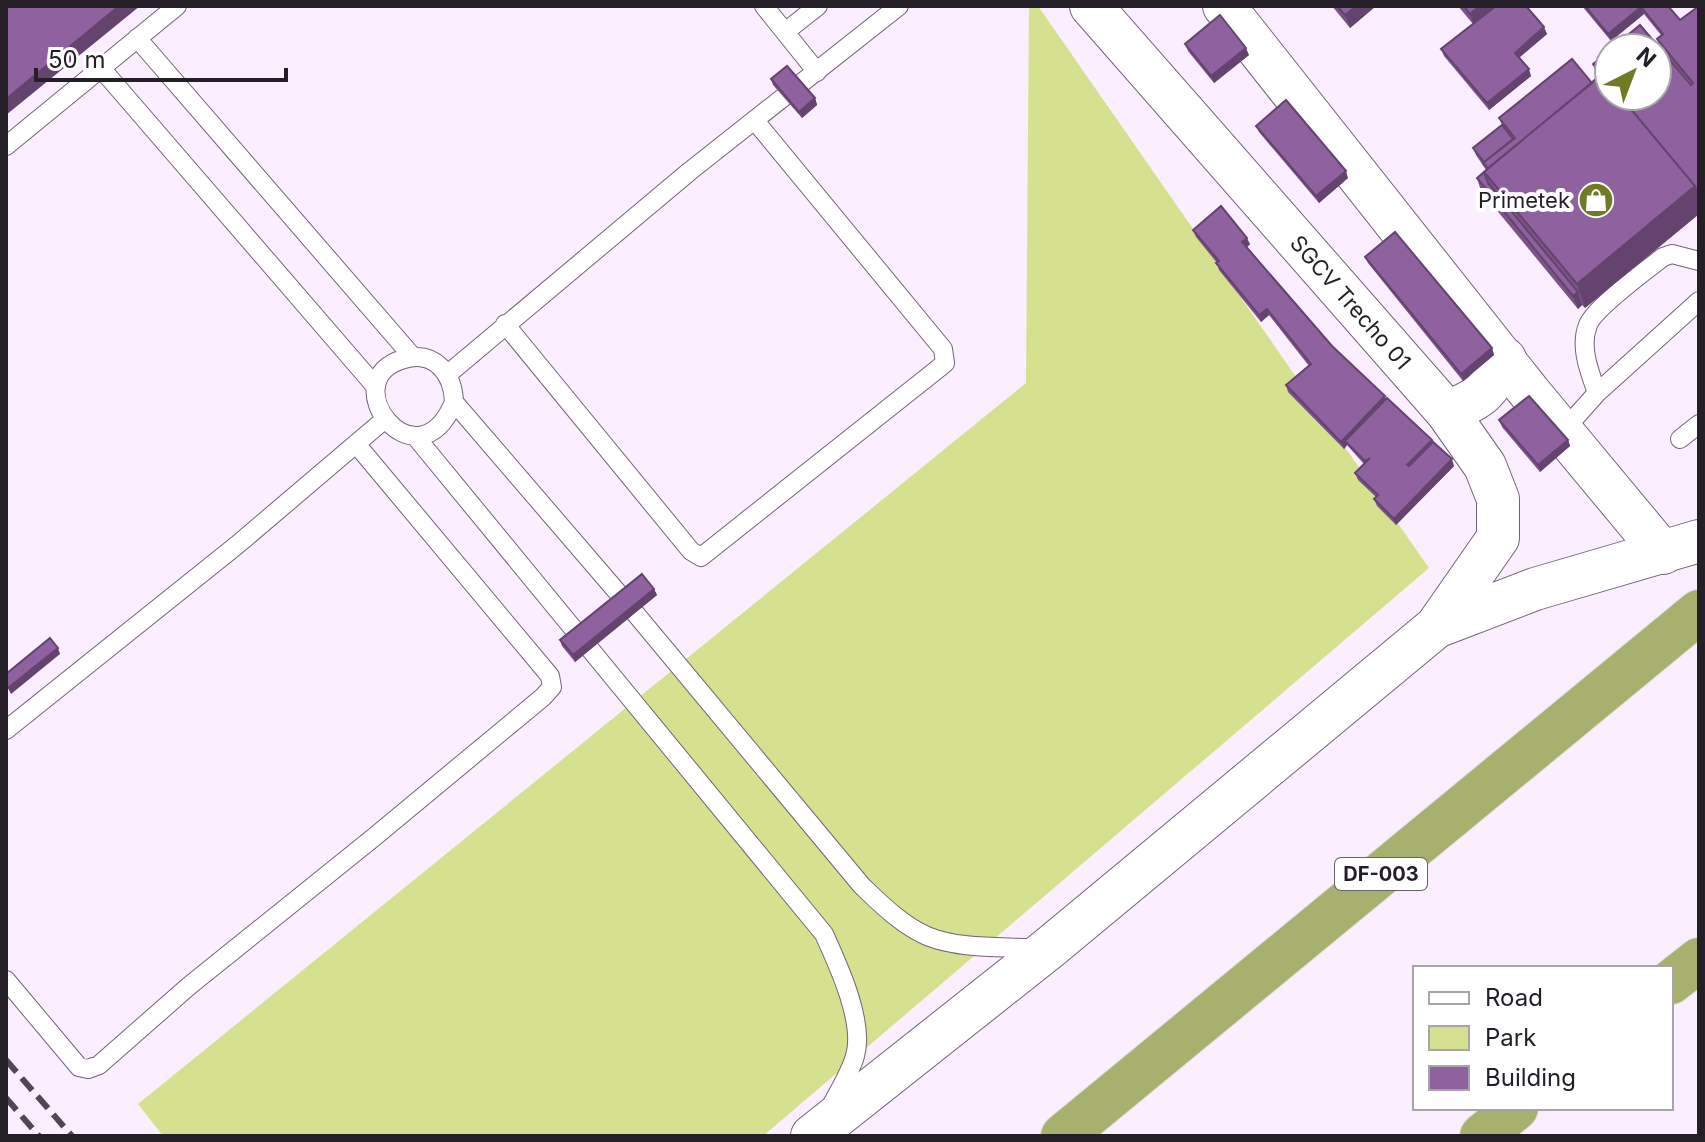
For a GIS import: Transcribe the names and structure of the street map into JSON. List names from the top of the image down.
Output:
{
  "streets": {
    "highway": ["DF-003"],
    "street": ["SGCV Trecho 01"]
  },
  "places": {
    "shop": ["Primetek"]
  },
  "legend": ["Road", "Park", "Building"],
  "scale_bar": "50 m",
  "north": "top right"
}
